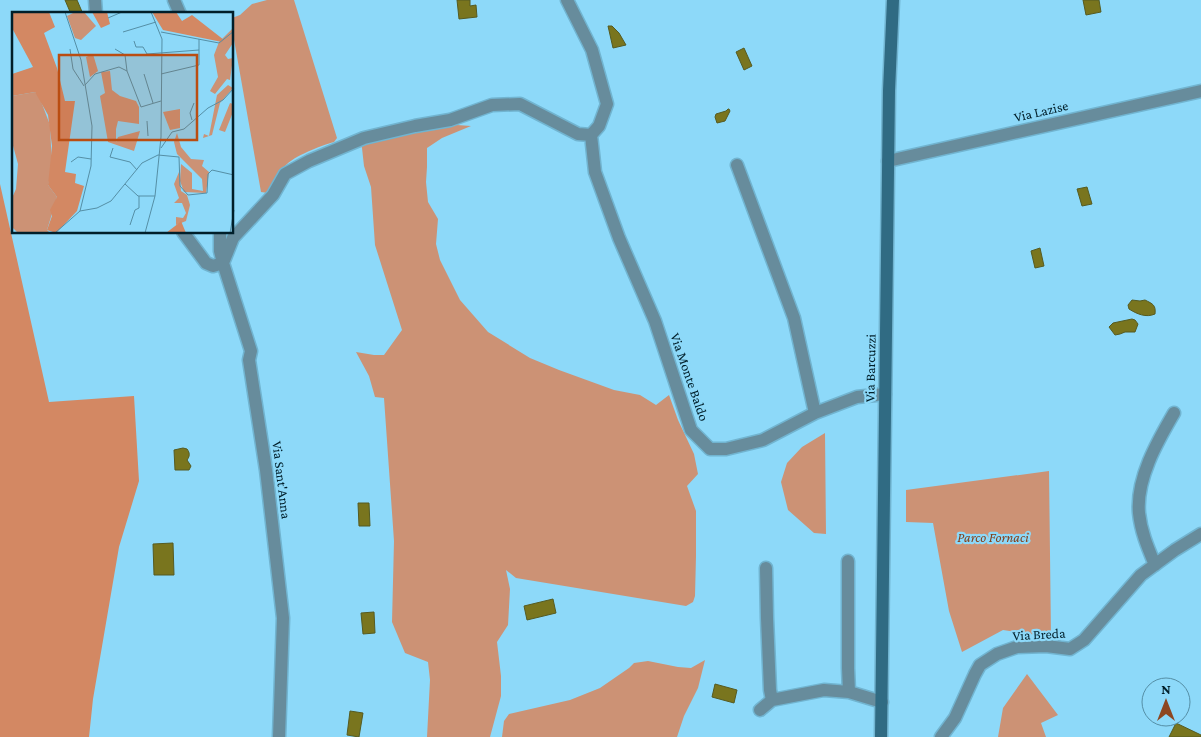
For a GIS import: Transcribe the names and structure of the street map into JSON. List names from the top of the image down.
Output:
{
  "streets": {
    "street": [
      "Via Lazise",
      "Via Barcuzzi",
      "Via Monte Baldo",
      "Via Sant'Anna",
      "Via Breda"
    ]
  },
  "crossings": [
    ["Via Lazise", "Via Barcuzzi"],
    ["Via Barcuzzi", "Via Monte Baldo"]
  ],
  "parks": ["Parco Fornaci"],
  "north": "top"
}
